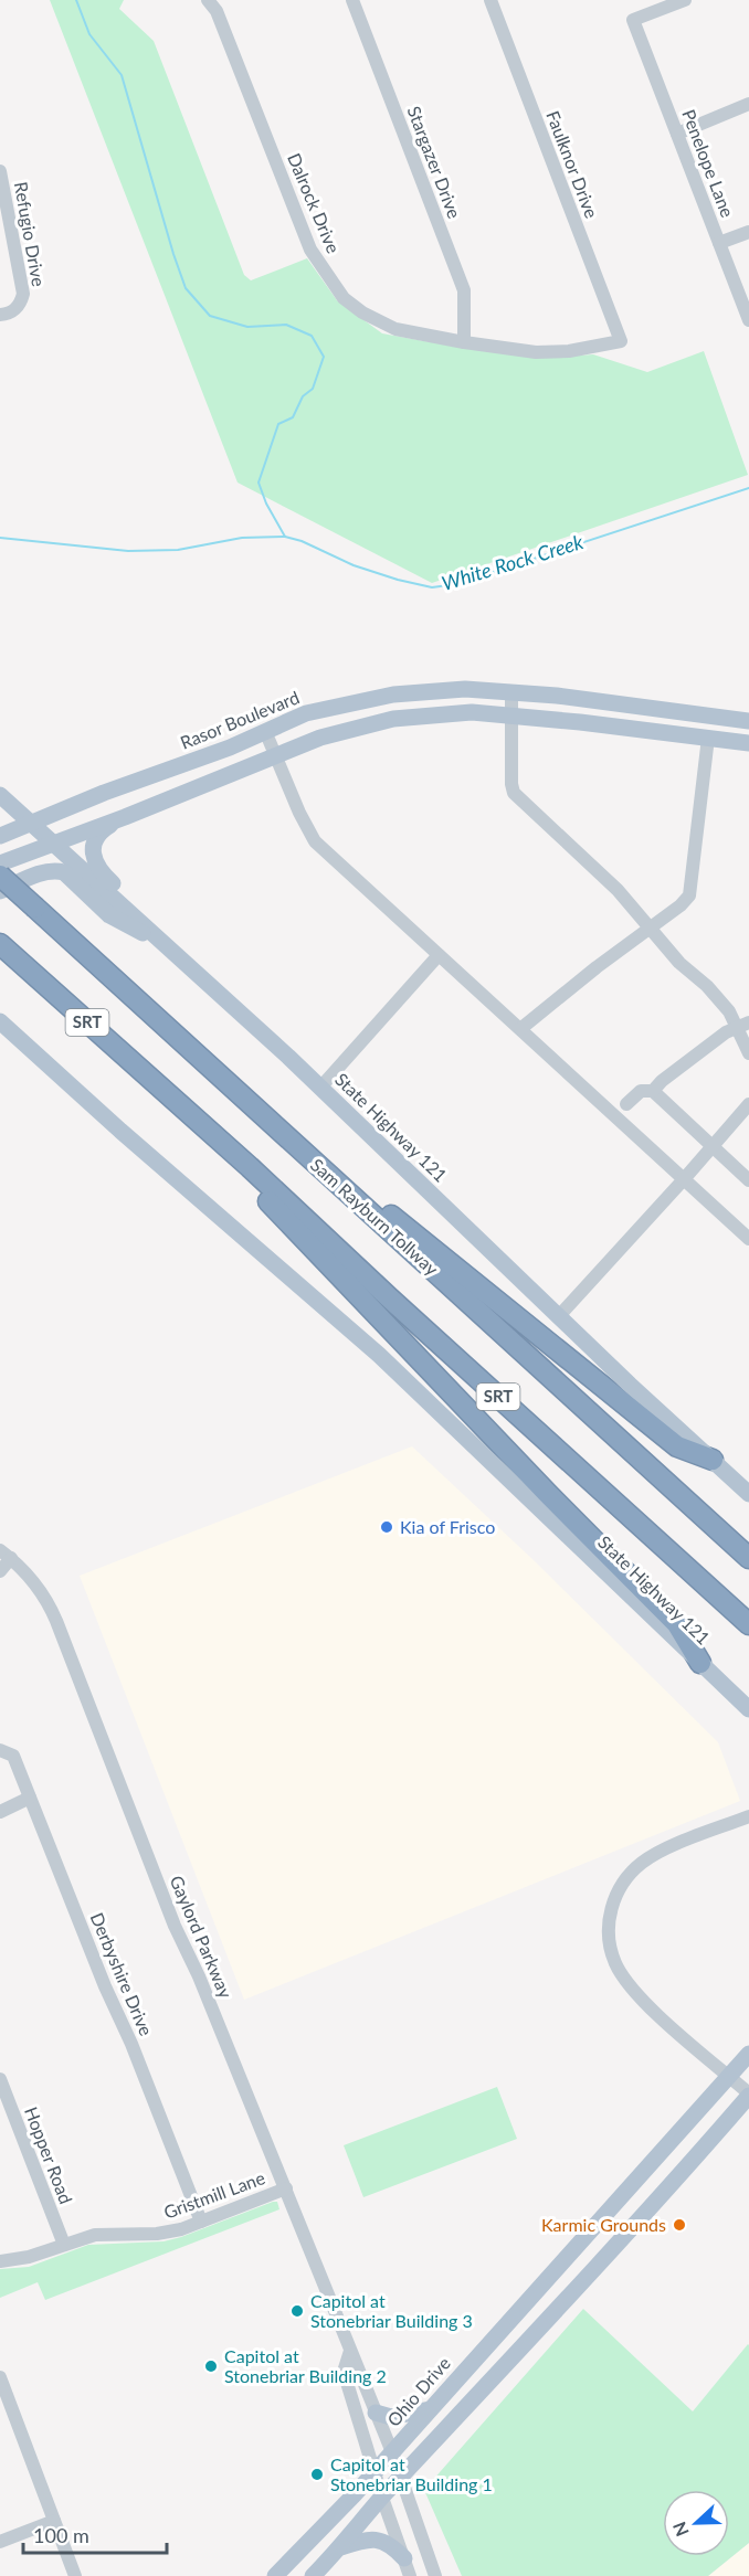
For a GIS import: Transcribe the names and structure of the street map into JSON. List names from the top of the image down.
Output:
{
  "streets": {
    "highway": ["SRT", "Sam Rayburn Tollway"],
    "main road": ["Rasor Boulevard", "State Highway 121", "Ohio Drive"],
    "street": [
      "Stargazer Drive",
      "Penelope Lane",
      "Faulknor Drive",
      "Dalrock Drive",
      "Refugio Drive",
      "Gaylord Parkway",
      "Derbyshire Drive",
      "Hopper Road",
      "Gristmill Lane"
    ]
  },
  "crossings": [
    ["Stargazer Drive", "Dalrock Drive"],
    ["Faulknor Drive", "Dalrock Drive"],
    ["Rasor Boulevard", "State Highway 121"],
    ["Gaylord Parkway", "Gristmill Lane"],
    ["Gaylord Parkway", "Ohio Drive"],
    ["Derbyshire Drive", "Gristmill Lane"],
    ["Hopper Road", "Gristmill Lane"]
  ],
  "water": ["White Rock Creek"],
  "places": [
    "Kia of Frisco",
    "Karmic Grounds",
    "Capitol at Stonebriar Building 3",
    "Capitol at Stonebriar Building 2",
    "Capitol at Stonebriar Building 1"
  ],
  "scale_bar": "100 m",
  "north": "left"
}
